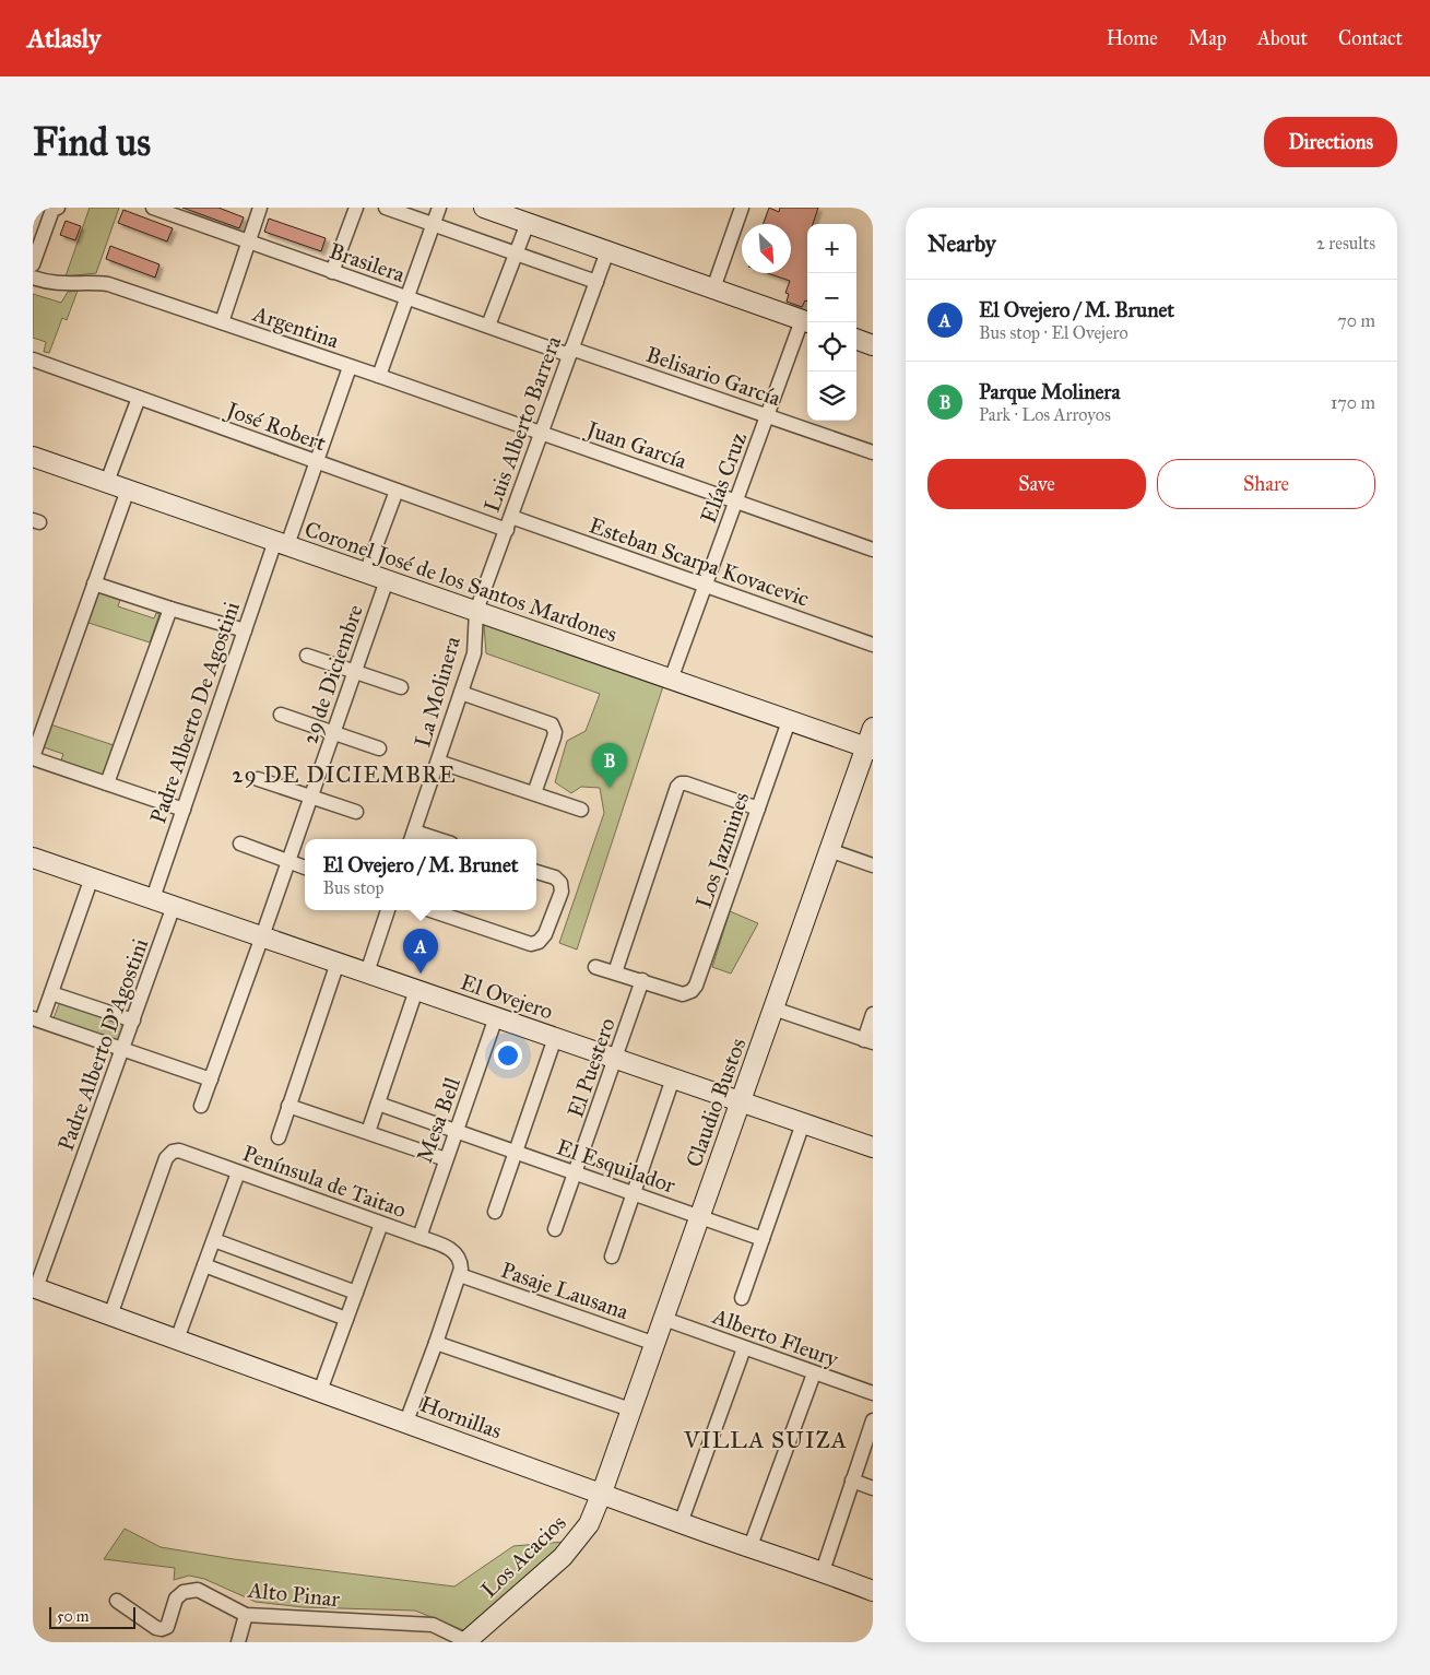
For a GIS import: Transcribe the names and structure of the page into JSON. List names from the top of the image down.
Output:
{
  "streets": {
    "street": [
      "Brasilera",
      "Argentina",
      "Belisario García",
      "Luis Alberto Barrera",
      "José Robert",
      "Juan García",
      "Elías Cruz",
      "Esteban Scarpa Kovacevic",
      "Coronel José de los Santos Mardones",
      "29 de Diciembre",
      "La Molinera",
      "Padre Alberto De Agostini",
      "Los Jazmines",
      "El Ovejero",
      "Padre Alberto D'Agostini",
      "El Puestero",
      "Claudio Bustos",
      "Mesa Bell",
      "El Esquilador",
      "Península de Taitao",
      "Pasaje Lausana",
      "Alberto Fleury",
      "Hornillas",
      "Los Acacios",
      "Alto Pinar"
    ]
  },
  "crossings": [
    ["Brasilera", "Belisario García"],
    ["Brasilera", "Luis Alberto Barrera"],
    ["Argentina", "Luis Alberto Barrera"],
    ["Argentina", "Juan García"],
    ["Argentina", "Padre Alberto De Agostini"],
    ["Belisario García", "Luis Alberto Barrera"],
    ["Belisario García", "Elías Cruz"],
    ["Luis Alberto Barrera", "José Robert"],
    ["Luis Alberto Barrera", "Juan García"],
    ["Luis Alberto Barrera", "Esteban Scarpa Kovacevic"],
    ["Luis Alberto Barrera", "Coronel José de los Santos Mardones"],
    ["Luis Alberto Barrera", "La Molinera"],
    ["José Robert", "Esteban Scarpa Kovacevic"],
    ["José Robert", "Padre Alberto De Agostini"],
    ["Juan García", "Elías Cruz"],
    ["Elías Cruz", "Esteban Scarpa Kovacevic"],
    ["Elías Cruz", "Coronel José de los Santos Mardones"],
    ["Coronel José de los Santos Mardones", "29 de Diciembre"],
    ["Coronel José de los Santos Mardones", "La Molinera"],
    ["Coronel José de los Santos Mardones", "Padre Alberto De Agostini"],
    ["Coronel José de los Santos Mardones", "Los Jazmines"],
    ["Coronel José de los Santos Mardones", "Claudio Bustos"],
    ["29 de Diciembre", "El Ovejero"],
    ["Padre Alberto De Agostini", "El Ovejero"],
    ["Los Jazmines", "El Puestero"],
    ["El Ovejero", "Padre Alberto D'Agostini"],
    ["El Ovejero", "El Puestero"],
    ["El Ovejero", "Claudio Bustos"],
    ["El Ovejero", "Mesa Bell"],
    ["Padre Alberto D'Agostini", "Hornillas"],
    ["El Puestero", "El Esquilador"],
    ["Claudio Bustos", "El Esquilador"],
    ["Claudio Bustos", "Pasaje Lausana"],
    ["Claudio Bustos", "Alberto Fleury"],
    ["Claudio Bustos", "Hornillas"],
    ["Claudio Bustos", "Los Acacios"],
    ["Mesa Bell", "El Esquilador"],
    ["Mesa Bell", "Península de Taitao"],
    ["Península de Taitao", "Pasaje Lausana"],
    ["Península de Taitao", "Hornillas"],
    ["Hornillas", "Los Acacios"],
    ["Los Acacios", "Alto Pinar"]
  ],
  "districts": ["29 DE DICIEMBRE", "VILLA SUIZA"],
  "scale_bar": "50 m",
  "north": "bottom right",
  "page": {
    "header": "Atlasly",
    "nav": [
      "Home",
      "Map",
      "About",
      "Contact"
    ],
    "buttons": [
      "Directions",
      ["Save", "Share"]
    ],
    "title": "Find us",
    "heading": ["Nearby", "2 results"],
    "map_buttons": ["+", "−"],
    "list": [
      {
        "mark": "A",
        "name": "El Ovejero / M. Brunet",
        "note": "Bus stop · El Ovejero",
        "value": "70 m"
      },
      {
        "mark": "B",
        "name": "Parque Molinera",
        "note": "Park · Los Arroyos",
        "value": "170 m"
      }
    ],
    "pins": ["B", "A"],
    "popup": ["El Ovejero / M. Brunet", "Bus stop"],
    "scale": "50 m"
  }
}
